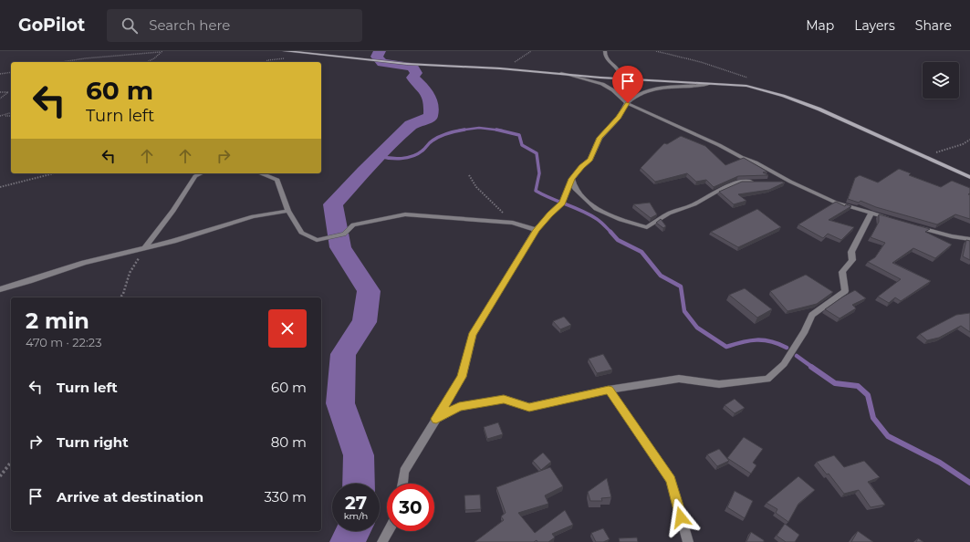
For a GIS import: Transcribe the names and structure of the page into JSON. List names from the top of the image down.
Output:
{
  "page": {
    "header": "GoPilot",
    "search": "Search here",
    "nav": ["Map", "Layers", "Share"],
    "turn": ["60 m", "Turn left"],
    "heading": ["2 min", "470 m · 22:23"],
    "list": [
      {
        "name": "Turn left",
        "value": "60 m"
      },
      {
        "name": "Turn right",
        "value": "80 m"
      },
      {
        "name": "Arrive at destination",
        "value": "330 m"
      }
    ],
    "speed": "27 km/h",
    "limit": "30"
  }
}
